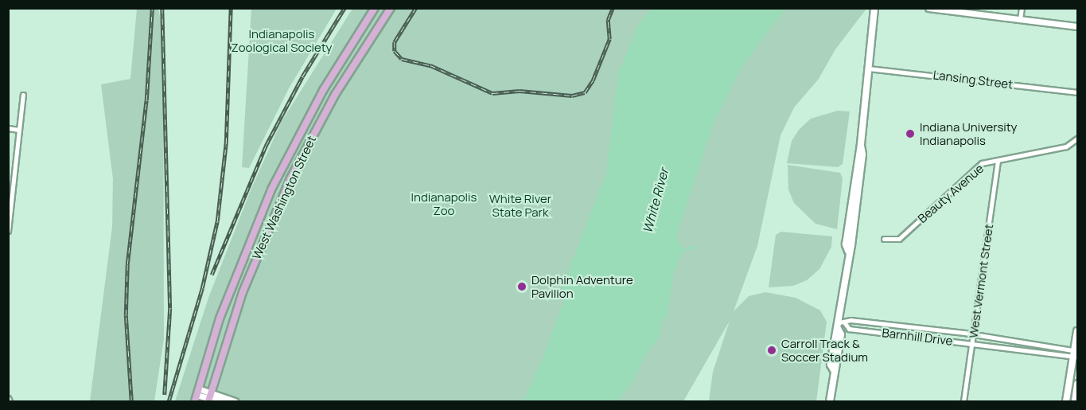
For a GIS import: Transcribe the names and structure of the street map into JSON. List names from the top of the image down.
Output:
{
  "streets": {
    "main road": ["West Washington Street"],
    "street": [
      "Lansing Street",
      "Beauty Avenue",
      "West Vermont Street",
      "Barnhill Drive"
    ]
  },
  "crossings": [
    ["Beauty Avenue", "West Vermont Street"],
    ["West Vermont Street", "Barnhill Drive"]
  ],
  "water": ["White River"],
  "parks": ["Indianapolis Zoological Society", "Indianapolis Zoo", "White River State Park"],
  "places": ["Indiana University Indianapolis", "Dolphin Adventure Pavilion", "Carroll Track & Soccer Stadium"]
}
